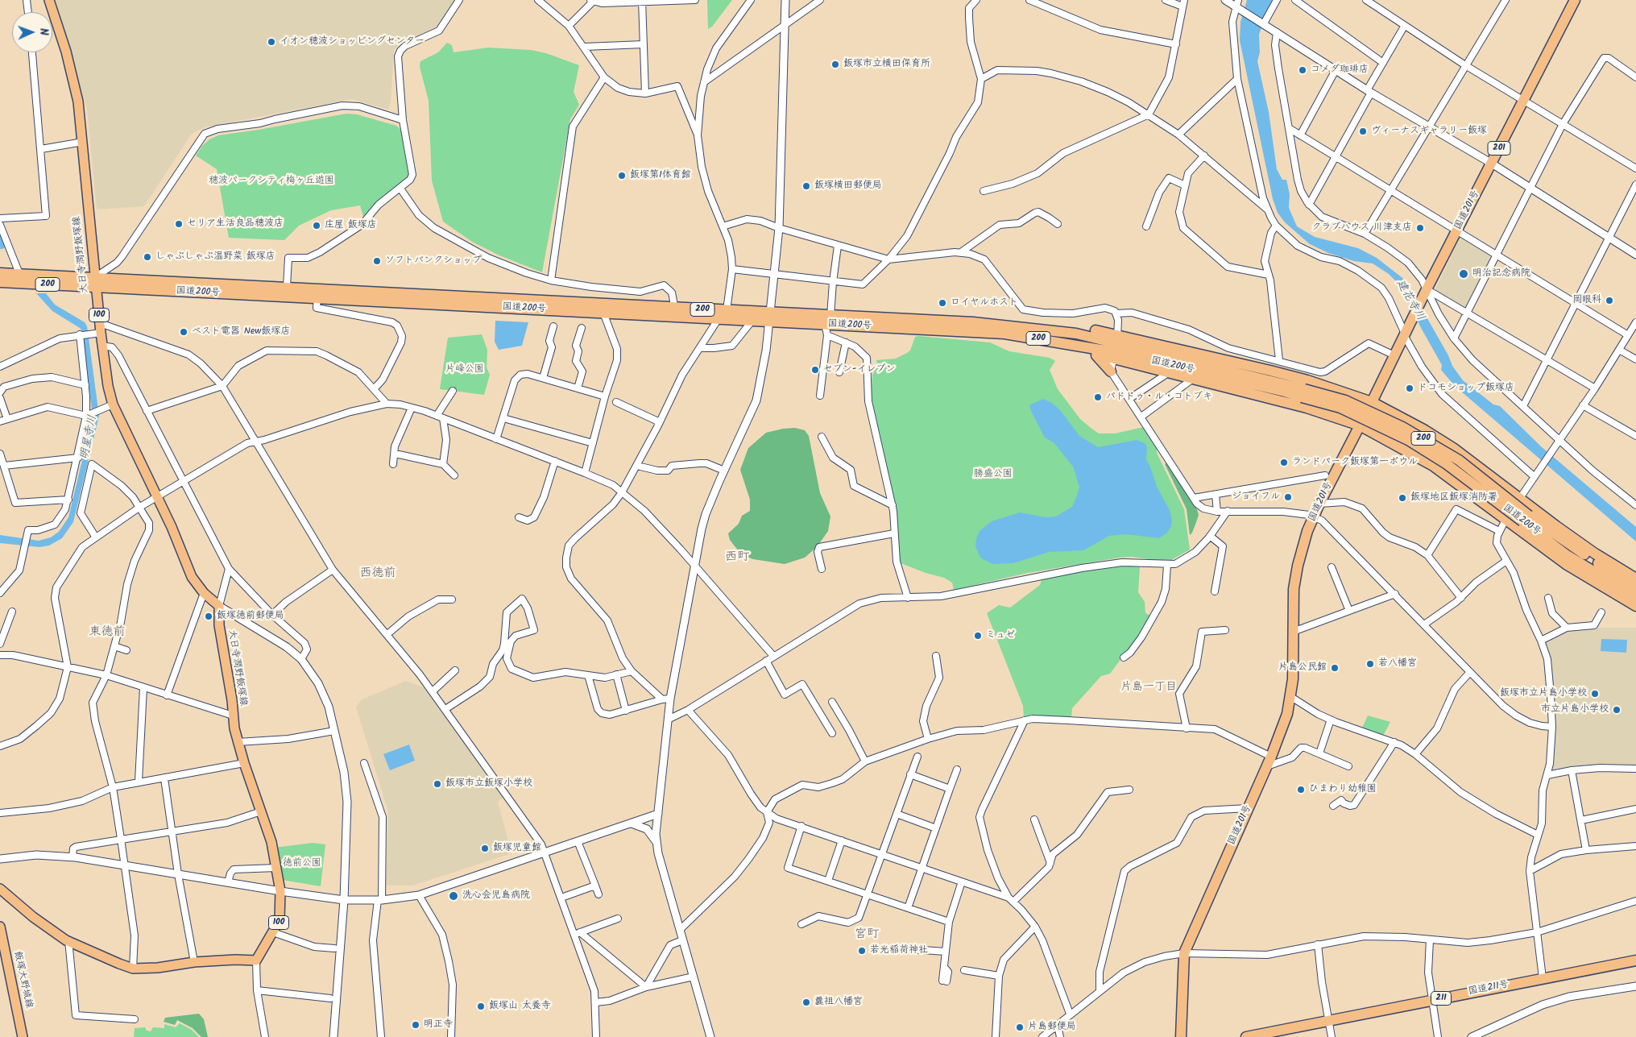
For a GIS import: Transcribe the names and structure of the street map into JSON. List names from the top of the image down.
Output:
{
  "streets": {
    "highway": [
      "201",
      "国道201号",
      "200",
      "国道200号",
      "国道211号",
      "211"
    ],
    "main road": ["大日寺潤野飯塚線", "100", "飯塚大野城線"]
  },
  "crossings": [
    ["大日寺潤野飯塚線", "国道200号"]
  ],
  "districts": [
    "西町",
    "西徳前",
    "東徳前",
    "片島一丁目",
    "宮町"
  ],
  "water": ["建花寺川", "明星寺川"],
  "parks": [
    "穂波パークシティ梅ヶ丘遊園",
    "片峰公園",
    "勝盛公園",
    "徳前公園"
  ],
  "places": [
    "イオン穂波ショッピングセンター",
    "飯塚市立横田保育所",
    "コメダ珈琲店",
    "ヴィーナスギャラリー飯塚",
    "飯塚第1体育館",
    "飯塚横田郵便局",
    "セリア生活良品穂波店",
    "庄屋 飯塚店",
    "クラブハウス 川津支店",
    "しゃぶしゃぶ温野菜 飯塚店",
    "ソフトバンクショップ",
    "明治記念病院",
    "岡眼科",
    "ロイヤルホスト",
    "ベスト電器 New飯塚店",
    "セブン-イレブン",
    "ドコモショップ飯塚店",
    "パドドゥ・ル・コトブキ",
    "ランドパーク飯塚第一ボウル",
    "ジョイフル",
    "飯塚地区飯塚消防署",
    "飯塚徳前郵便局",
    "ミュゼ",
    "若八幡宮",
    "片島公民館",
    "飯塚市立片島小学校",
    "市立片島小学校",
    "飯塚市立飯塚小学校",
    "ひまわり幼稚園",
    "飯塚児童館",
    "洗心会児島病院",
    "若光稲荷神社",
    "曩祖八幡宮",
    "飯塚山 太養寺",
    "明正寺",
    "片島郵便局"
  ],
  "north": "right"
}
